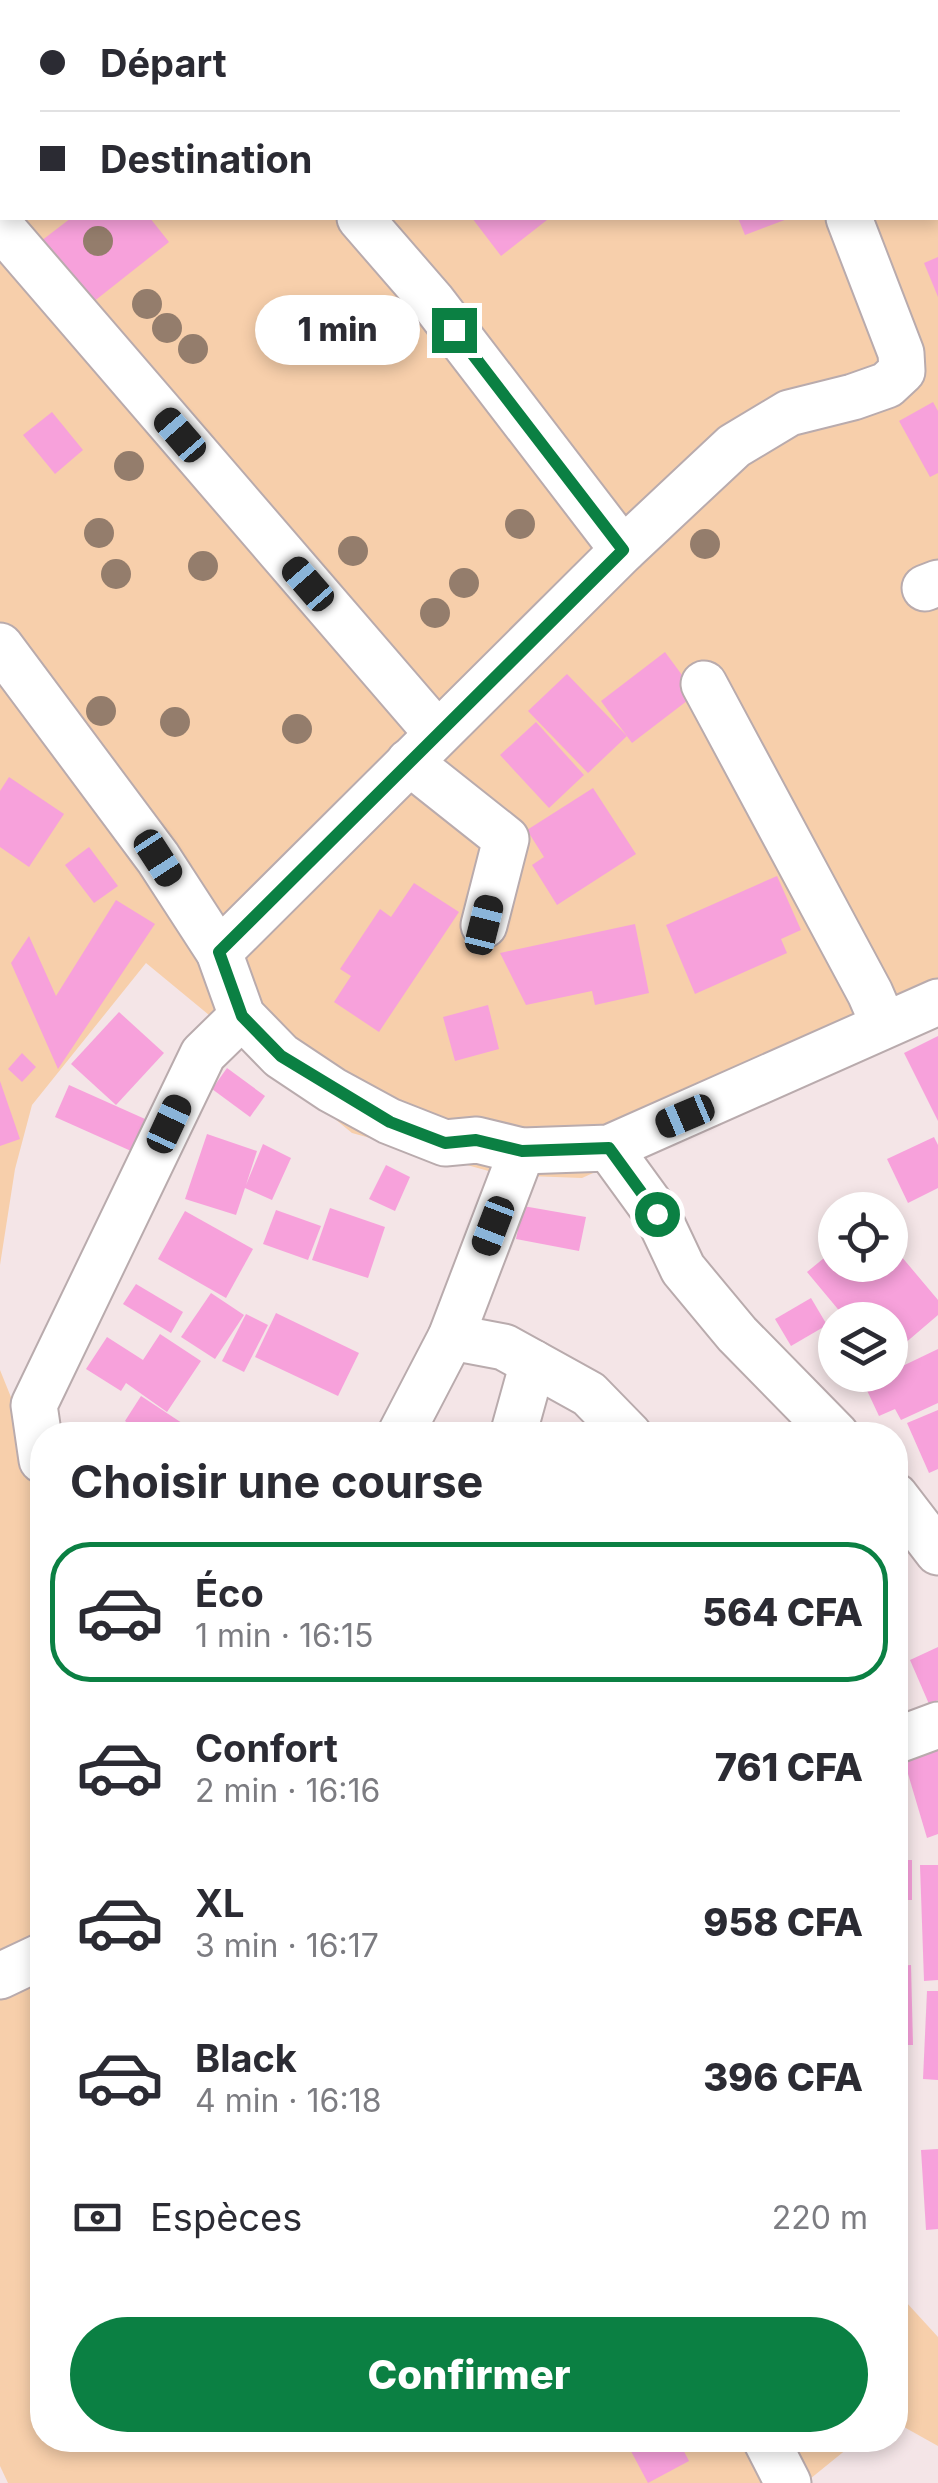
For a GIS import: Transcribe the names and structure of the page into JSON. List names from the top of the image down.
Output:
{
  "page": {
    "banner": ["Départ", "Destination"],
    "bubble": "1 min",
    "heading": "Choisir une course",
    "list": [
      {
        "name": "Éco",
        "note": "1 min · 16:15",
        "value": "564 CFA"
      },
      {
        "name": "Confort",
        "note": "2 min · 16:16",
        "value": "761 CFA"
      },
      {
        "name": "XL",
        "note": "3 min · 16:17",
        "value": "958 CFA"
      },
      {
        "name": "Black",
        "note": "4 min · 16:18",
        "value": "396 CFA"
      }
    ],
    "pay": ["Espèces", "220 m"],
    "buttons": "Confirmer"
  }
}
